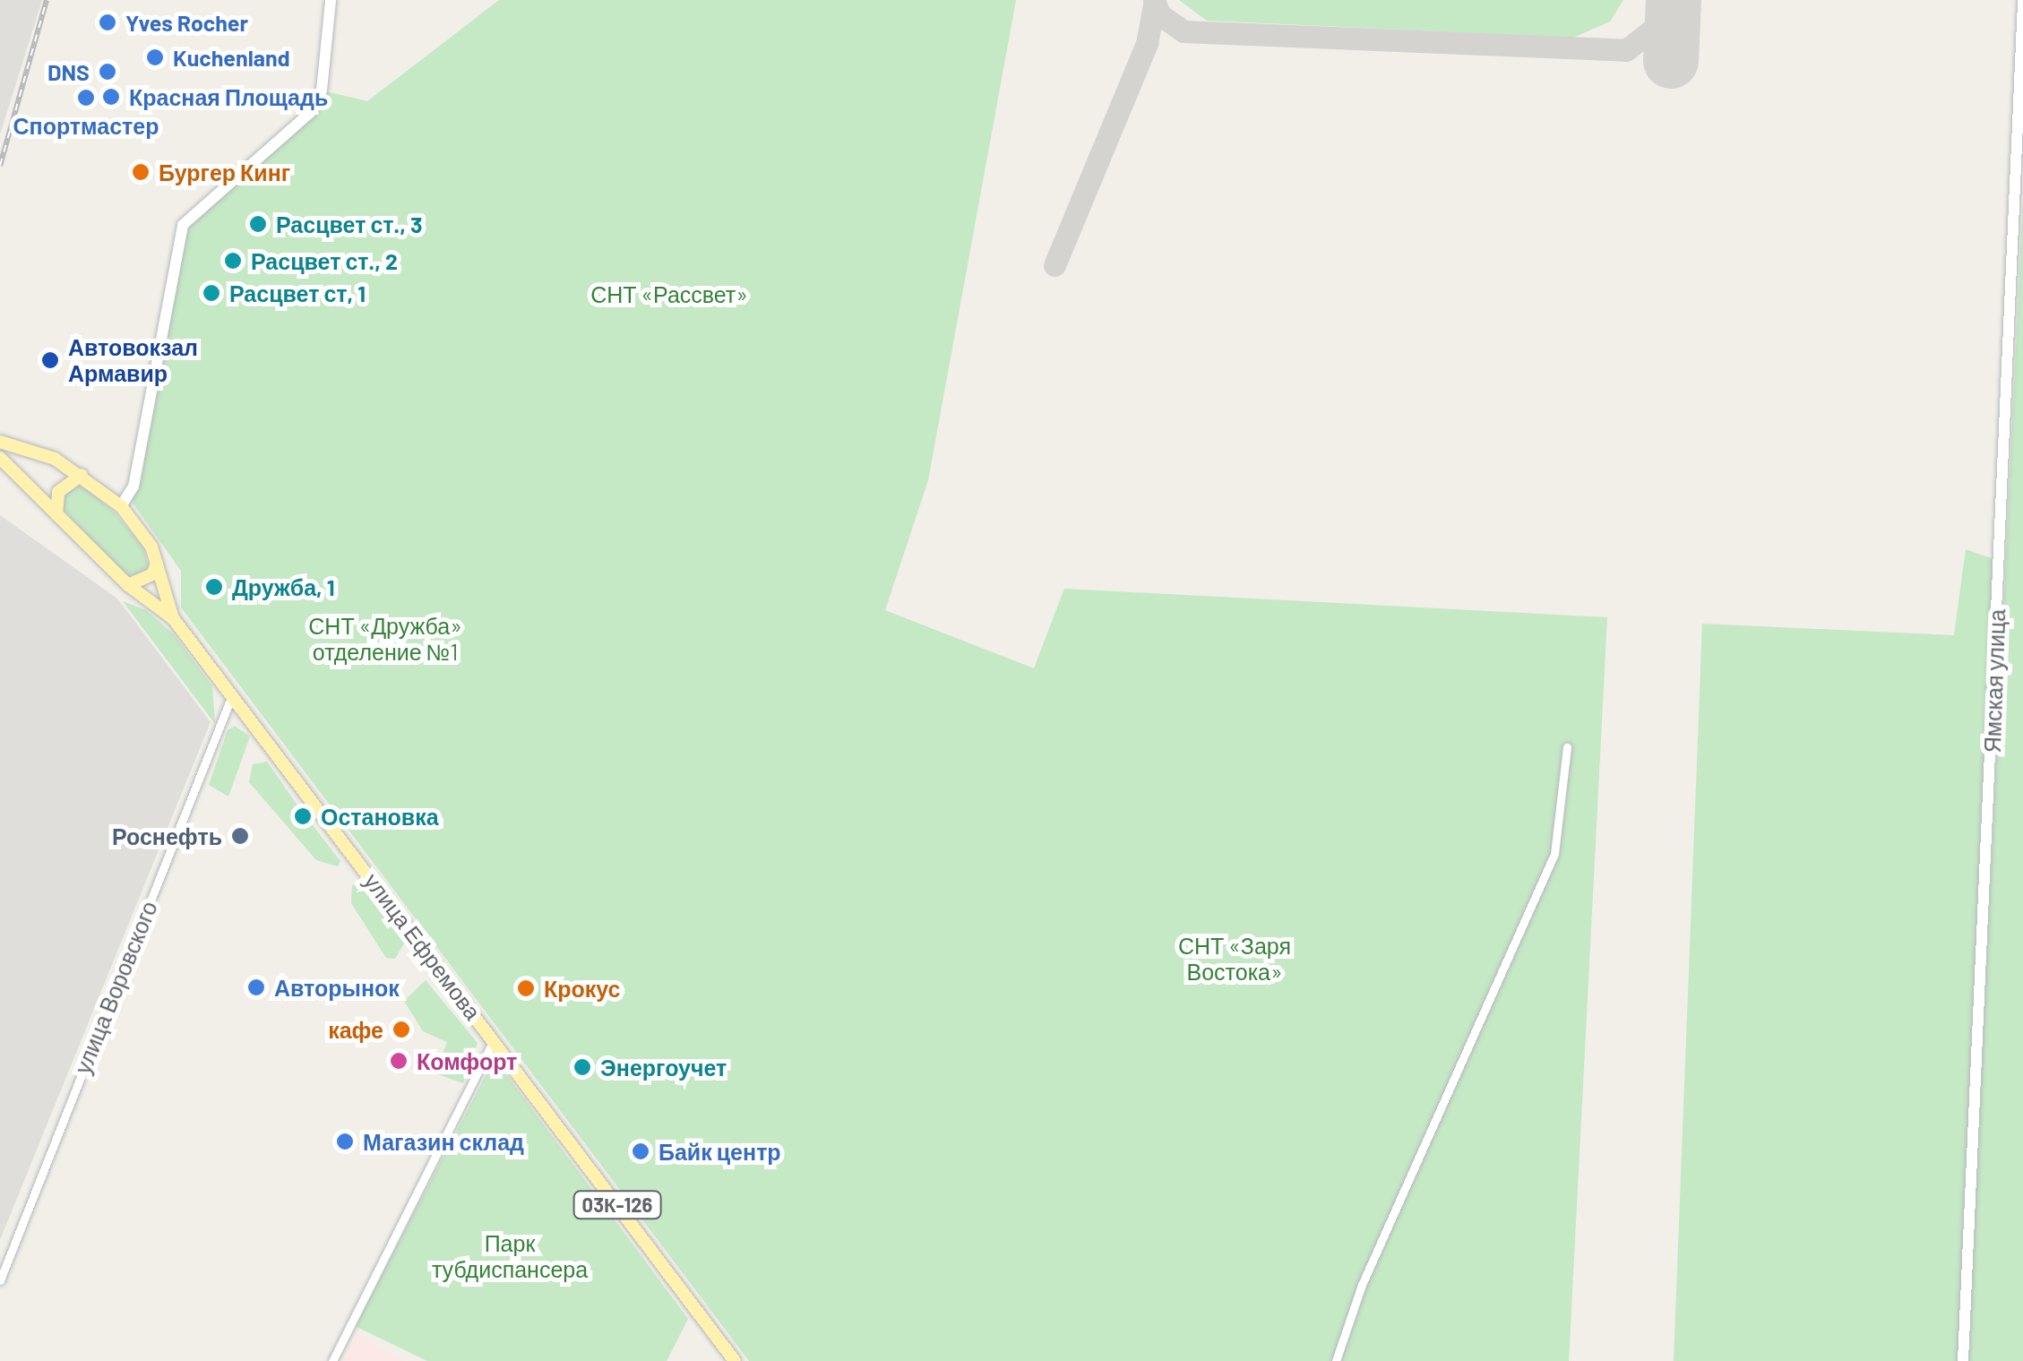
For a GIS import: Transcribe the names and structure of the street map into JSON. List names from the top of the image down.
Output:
{
  "streets": {
    "main road": ["улица Ефремова", "03К-126"],
    "street": ["Ямская улица", "улица Воровского"]
  },
  "crossings": [
    ["улица Ефремова", "улица Воровского"]
  ],
  "parks": [
    "СНТ «Рассвет»",
    "СНТ «Дружба» отделение №1",
    "СНТ «Заря Востока»",
    "Парк тубдиспансера"
  ],
  "places": [
    "Yves Rocher",
    "Kuchenland",
    "DNS",
    "Красная Площадь",
    "Спортмастер",
    "Бургер Кинг",
    "Расцвет ст., 3",
    "Расцвет ст., 2",
    "Расцвет ст, 1",
    "Автовокзал Армавир",
    "Дружба, 1",
    "Остановка",
    "Роснефть",
    "Авторынок",
    "Крокус",
    "кафе",
    "Комфорт",
    "Энергоучет",
    "Магазин склад",
    "Байк центр"
  ]
}
